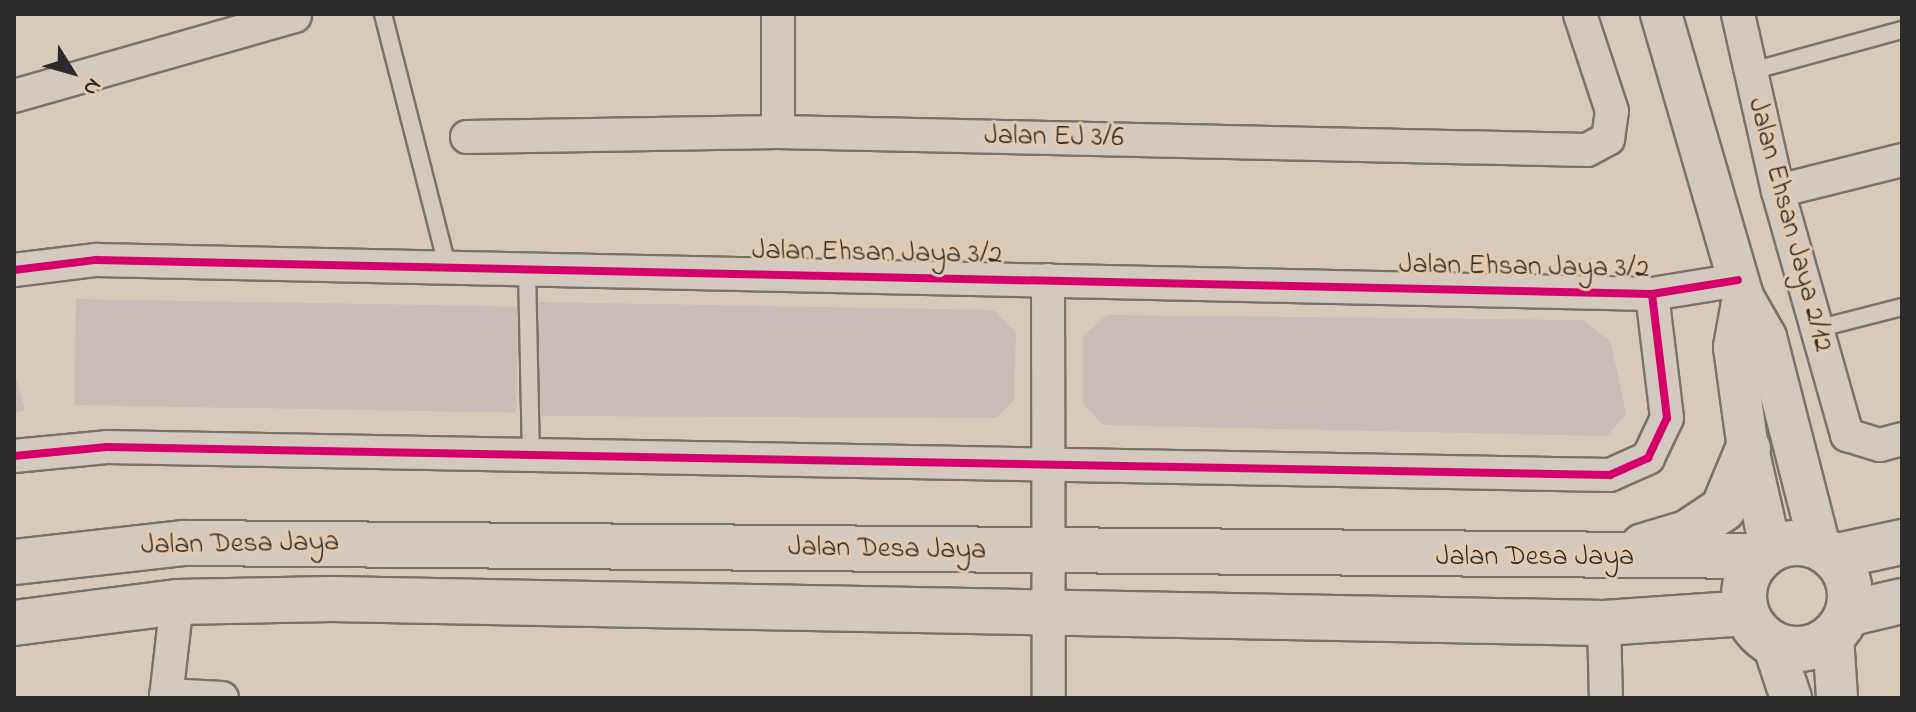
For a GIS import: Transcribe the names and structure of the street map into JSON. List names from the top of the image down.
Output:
{
  "streets": {
    "main road": ["Jalan Desa Jaya"],
    "street": ["Jalan EJ 3/6", "Jalan Ehsan Jaya 2/12", "Jalan Ehsan Jaya 3/2"]
  },
  "north": "bottom right"
}
